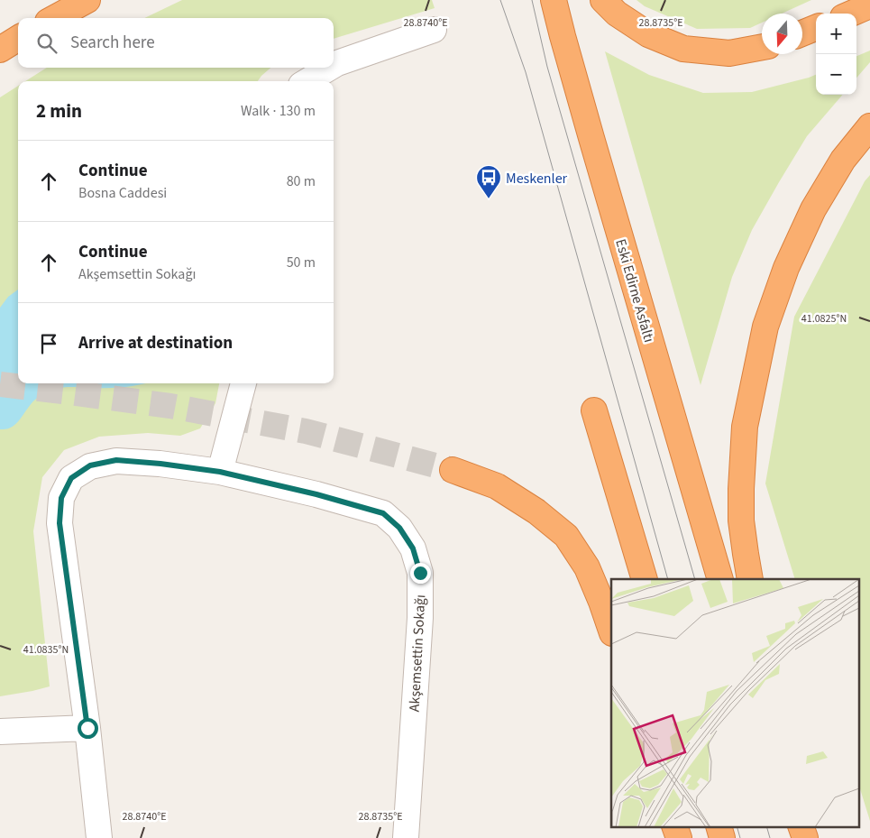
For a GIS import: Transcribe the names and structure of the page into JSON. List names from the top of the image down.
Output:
{
  "streets": {
    "highway": ["Eski Edirne Asfaltı"],
    "street": ["Akşemsettin Sokağı"]
  },
  "places": {
    "bus stop": ["Meskenler"]
  },
  "north": "bottom",
  "page": {
    "map_buttons": ["+", "−"],
    "search": "Search here",
    "heading": ["2 min", "Walk · 130 m"],
    "list": [
      ["Continue", "Bosna Caddesi", "80 m"],
      ["Continue", "Akşemsettin Sokağı", "50 m"],
      "Arrive at destination"
    ]
  },
  "coordinates": [
    "28.8740°E",
    "28.8735°E",
    "41.0825°N",
    "41.0835°N"
  ]
}
